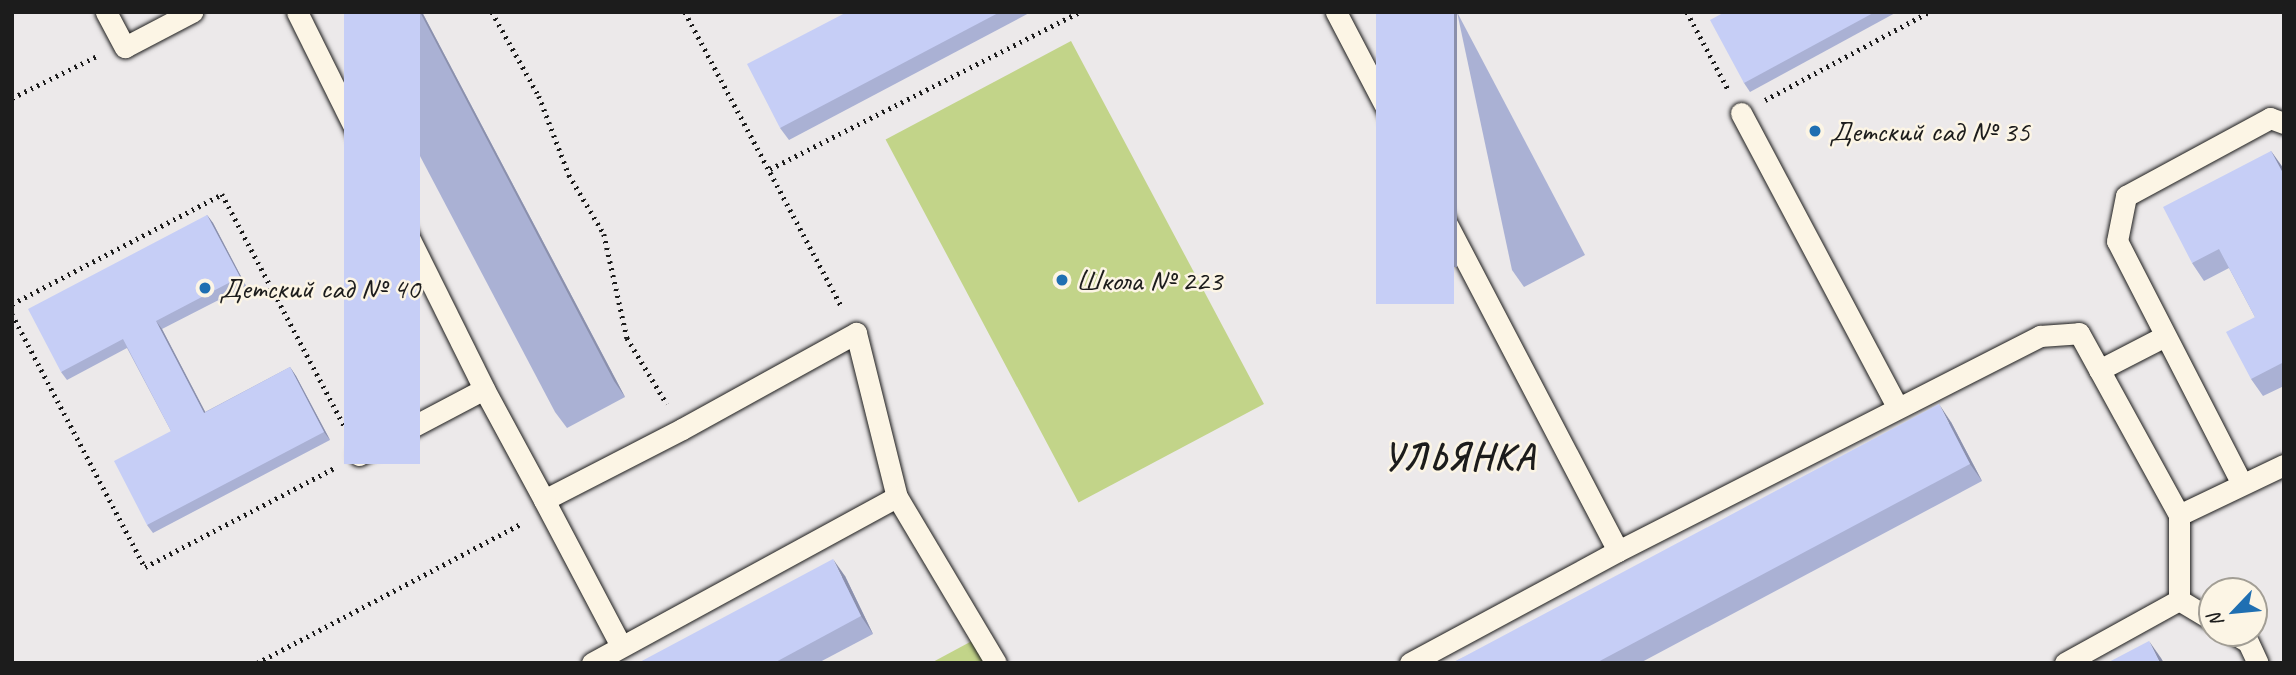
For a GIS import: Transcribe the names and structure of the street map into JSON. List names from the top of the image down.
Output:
{
  "districts": ["УЛЬЯНКА"],
  "places": ["Детский сад № 35", "Школа № 223", "Детский сад № 40"],
  "north": "bottom left"
}
